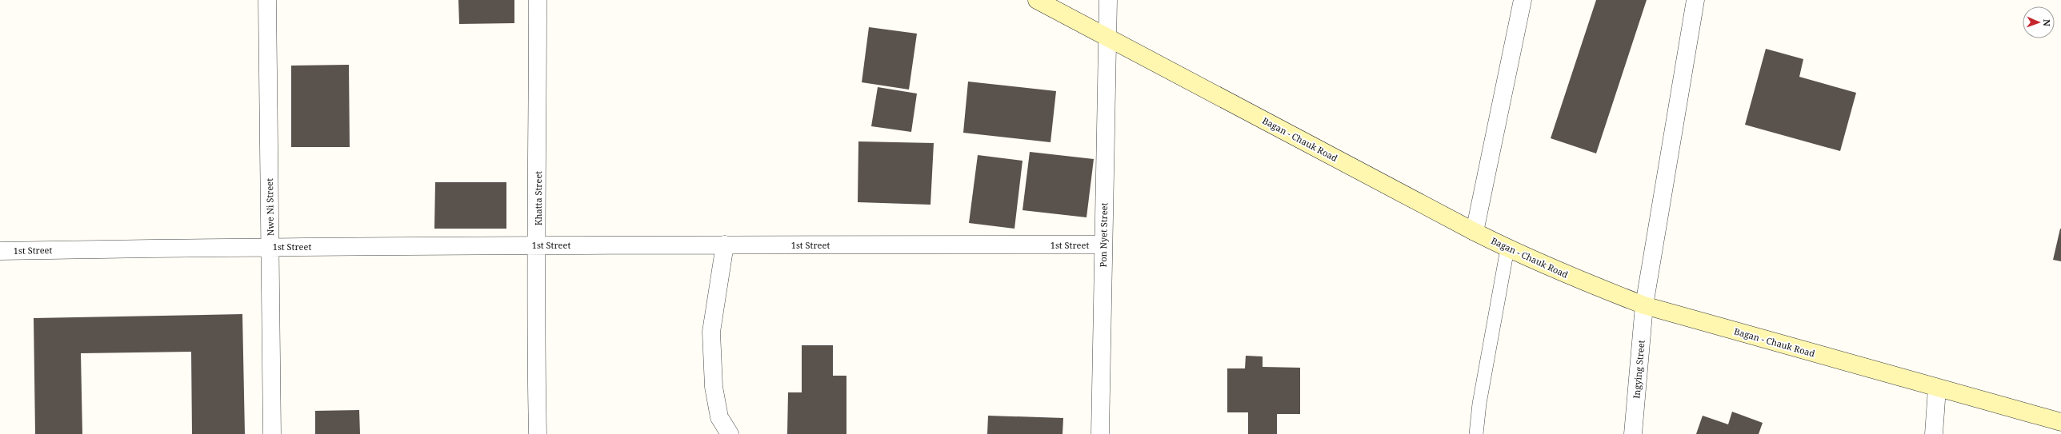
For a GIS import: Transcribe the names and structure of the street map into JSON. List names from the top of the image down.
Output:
{
  "streets": {
    "main road": ["Bagan - Chauk Road"],
    "street": [
      "Khatta Street",
      "Nwe Ni Street",
      "Pon Nyet Street",
      "1st Street",
      "Ingying Street"
    ]
  },
  "crossings": [
    ["Bagan - Chauk Road", "Pon Nyet Street"],
    ["Bagan - Chauk Road", "Ingying Street"],
    ["Khatta Street", "1st Street"],
    ["Nwe Ni Street", "1st Street"],
    ["Pon Nyet Street", "1st Street"]
  ],
  "north": "right"
}
